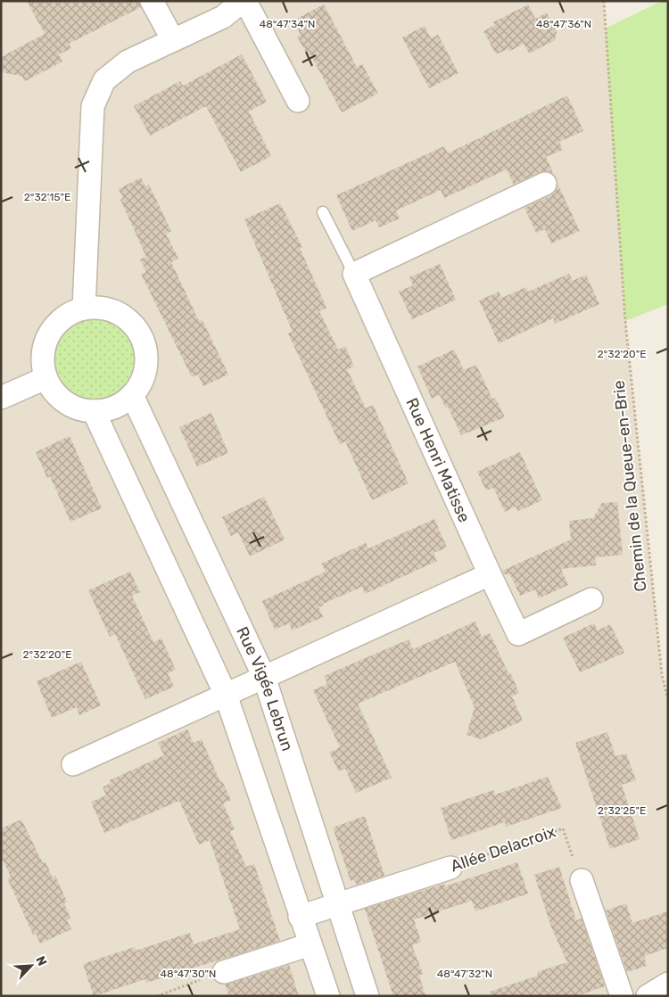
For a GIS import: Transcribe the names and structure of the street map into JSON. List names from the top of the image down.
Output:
{
  "streets": {
    "street": ["Rue Henri Matisse", "Rue Vigée Lebrun", "Allée Delacroix"],
    "path": ["Chemin de la Queue-en-Brie"]
  },
  "crossings": [
    ["Rue Vigée Lebrun", "Allée Delacroix"]
  ],
  "north": "top right",
  "coordinates": [
    "48°47'34\"N",
    "48°47'36\"N",
    "2°32'15\"E",
    "2°32'20\"E",
    "2°32'25\"E",
    "48°47'30\"N",
    "48°47'32\"N"
  ]
}
